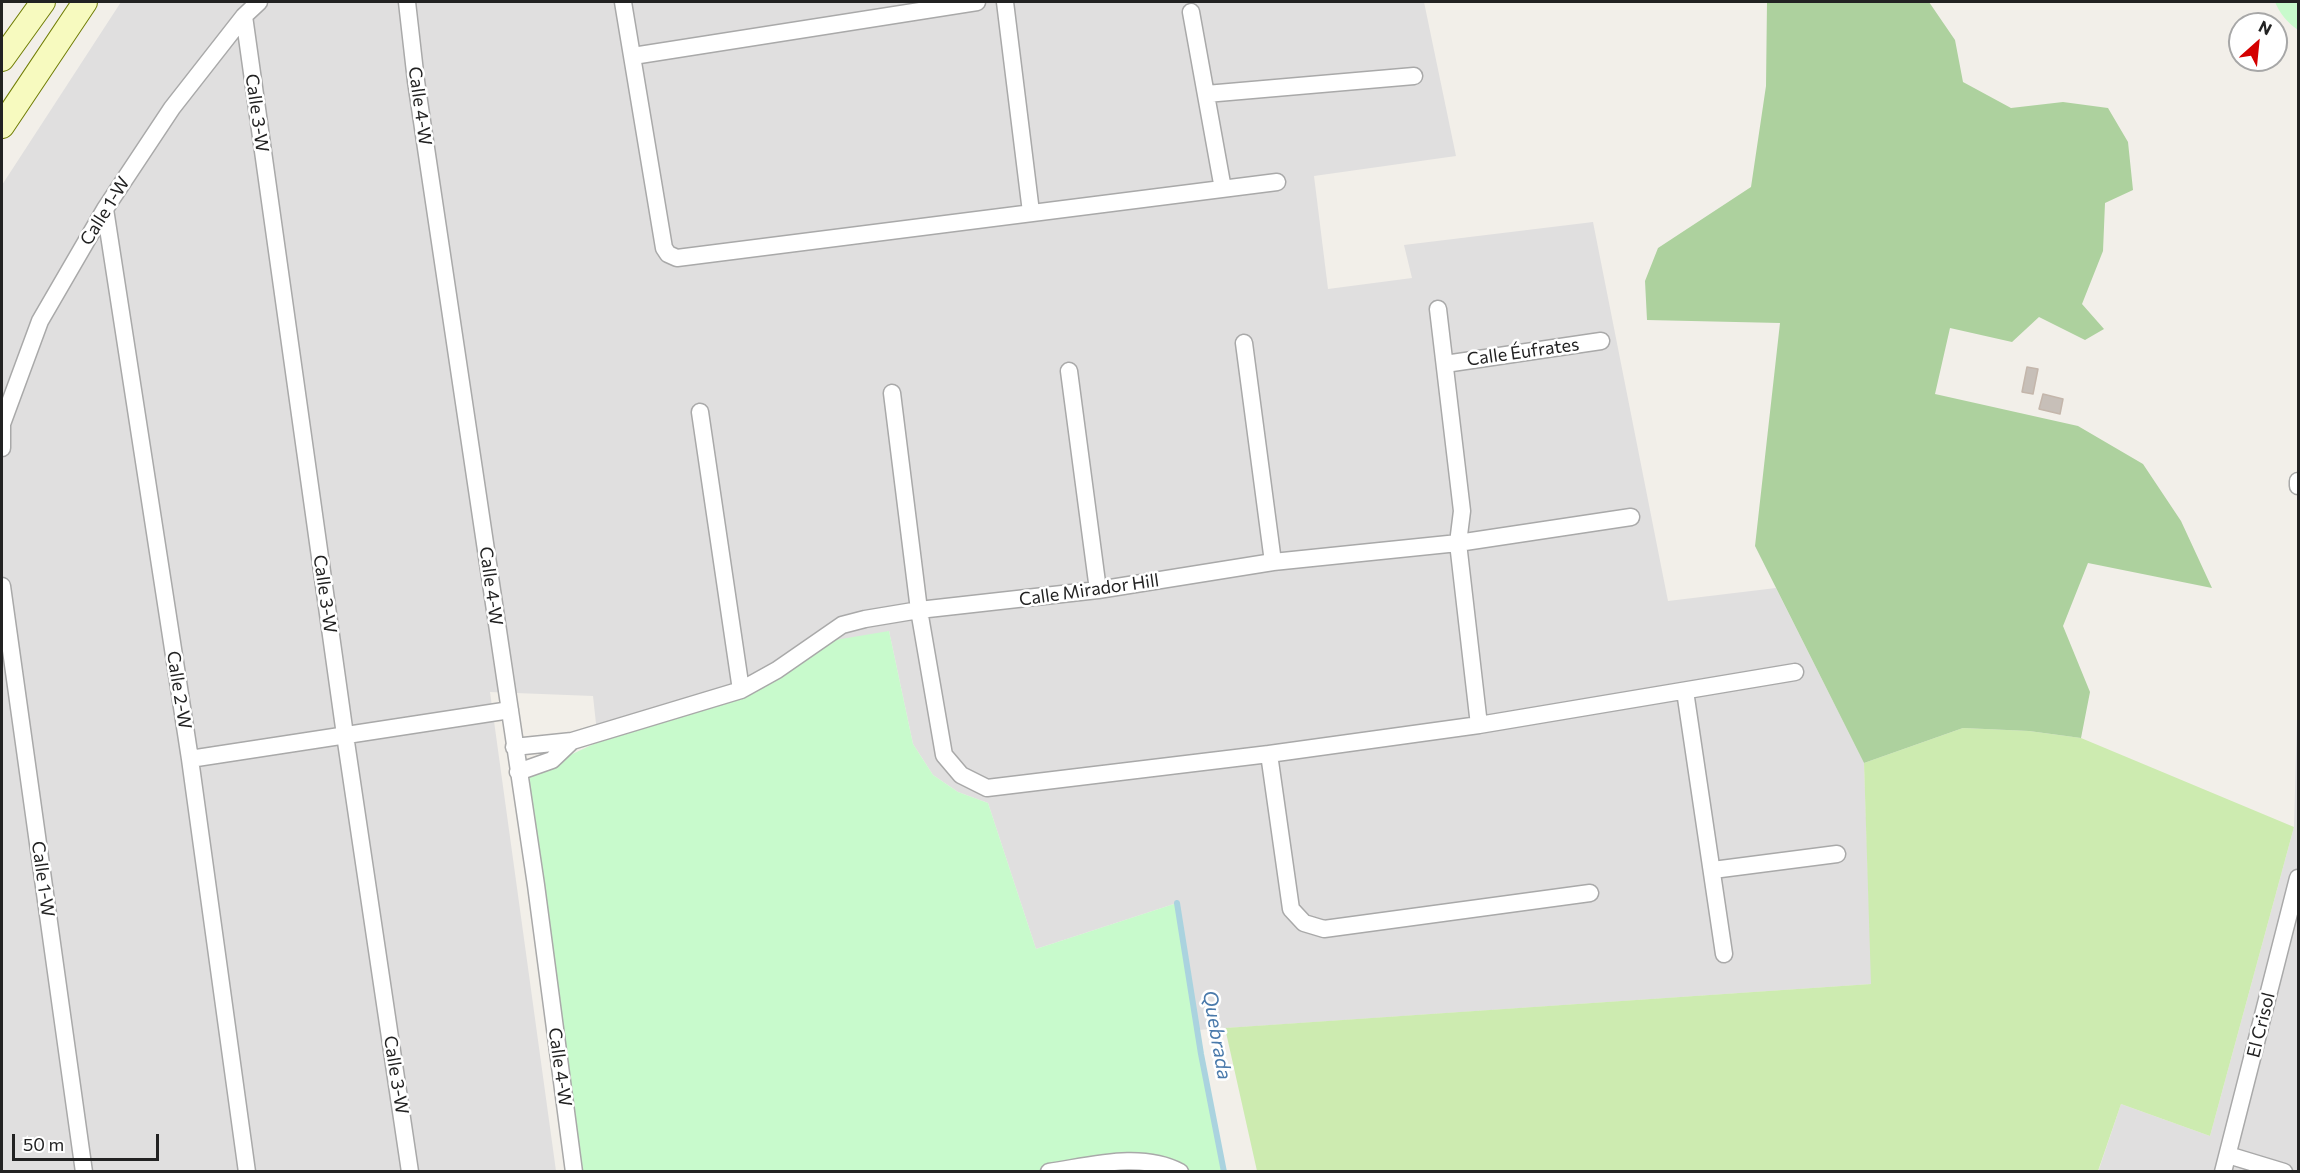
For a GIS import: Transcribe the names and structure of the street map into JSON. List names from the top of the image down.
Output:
{
  "streets": {
    "street": [
      "Calle 4-W",
      "Calle 3-W",
      "Calle 1-W",
      "Calle Éufrates",
      "Calle Mirador Hill",
      "Calle 2-W",
      "El Crisol"
    ]
  },
  "crossings": [
    ["Calle 4-W", "Calle Mirador Hill"],
    ["Calle 3-W", "Calle 1-W"],
    ["Calle 1-W", "Calle 2-W"]
  ],
  "water": ["Quebrada"],
  "scale_bar": "50 m",
  "north": "top right"
}
